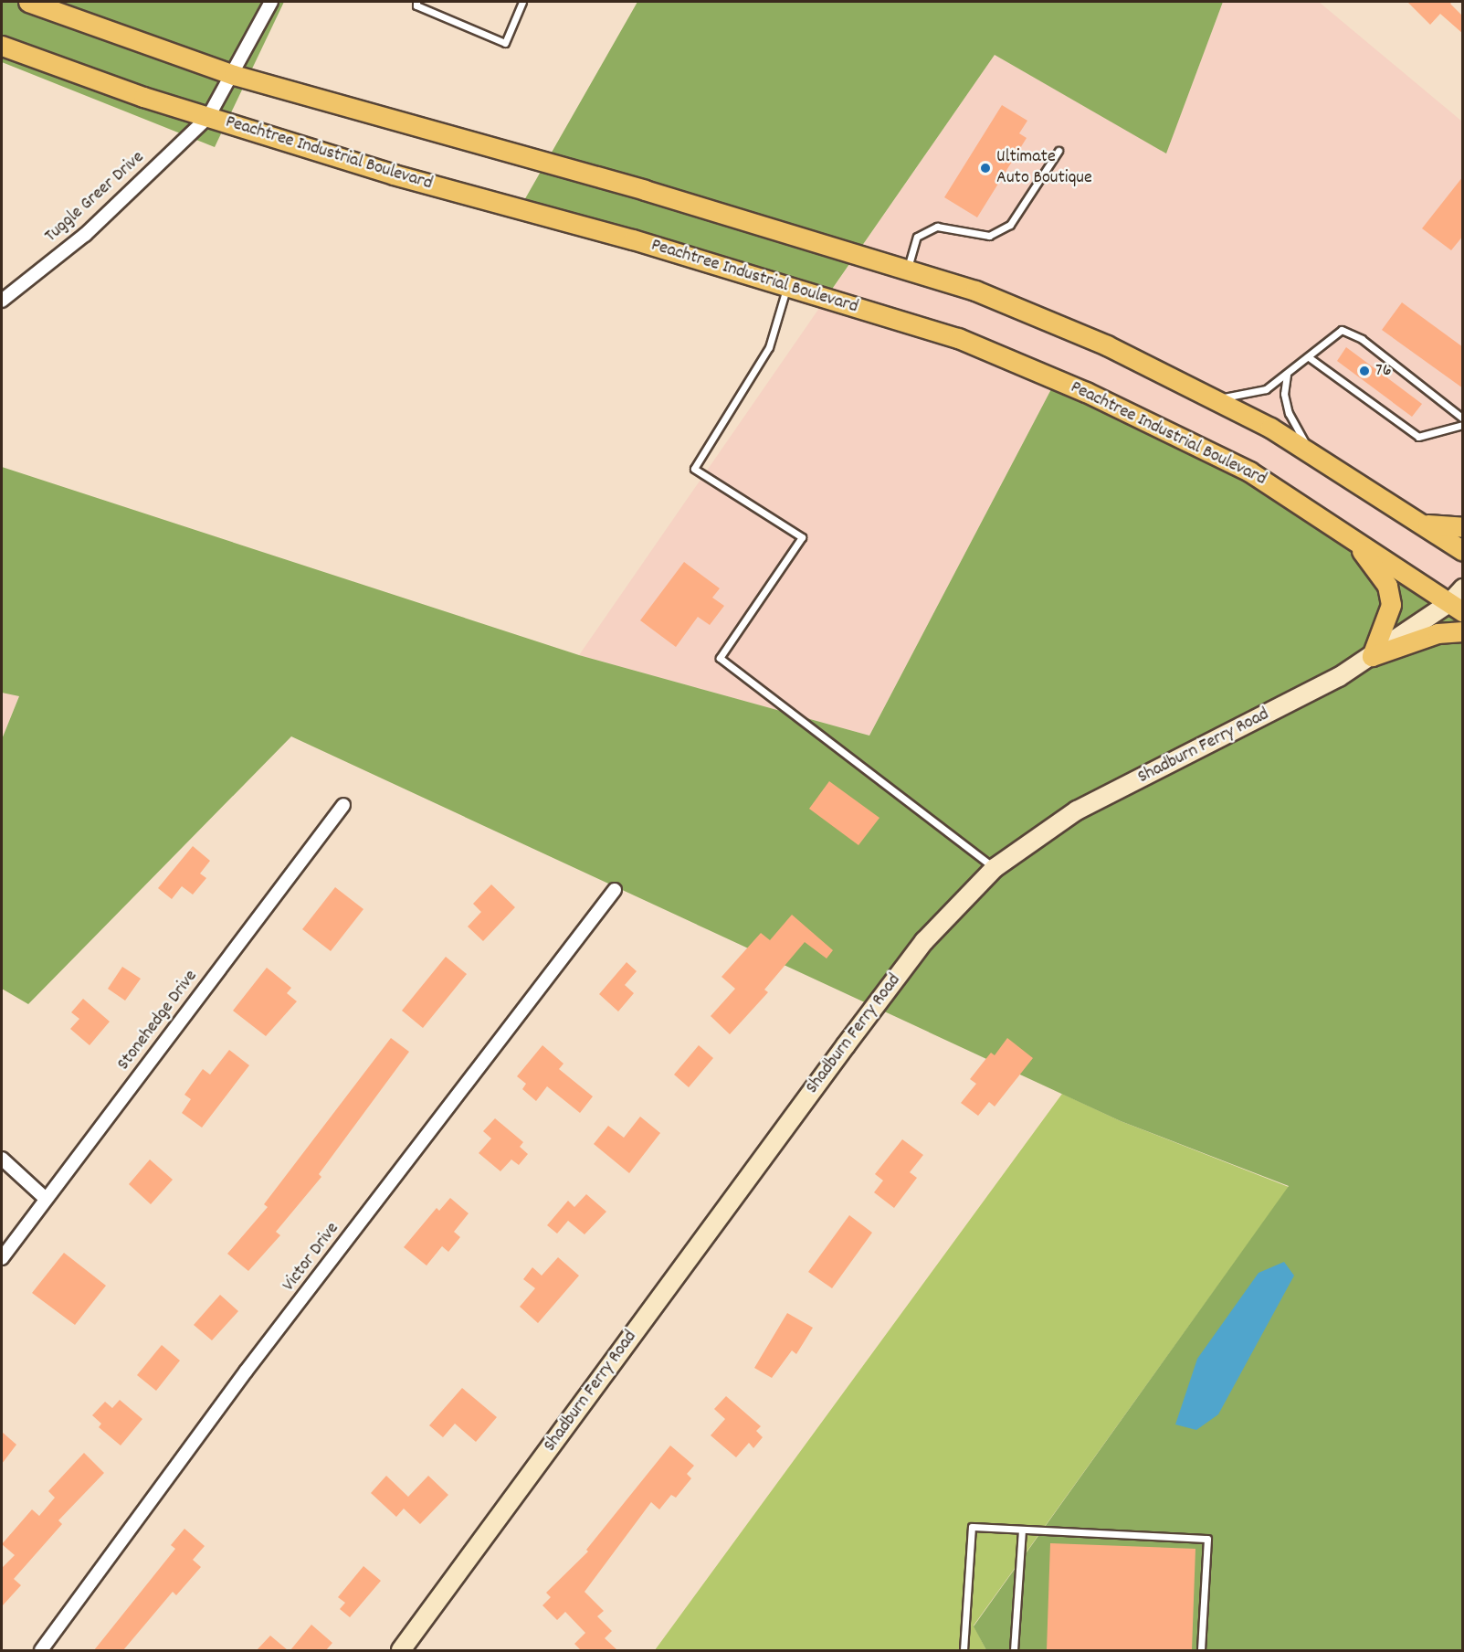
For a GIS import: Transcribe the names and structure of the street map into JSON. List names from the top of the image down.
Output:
{
  "streets": {
    "main road": ["Peachtree Industrial Boulevard"],
    "street": [
      "Tuggle Greer Drive",
      "Shadburn Ferry Road",
      "Stonehedge Drive",
      "Victor Drive"
    ]
  },
  "crossings": [
    ["Peachtree Industrial Boulevard", "Tuggle Greer Drive"],
    ["Peachtree Industrial Boulevard", "Shadburn Ferry Road"]
  ],
  "places": ["Ultimate Auto Boutique", "76"]
}
